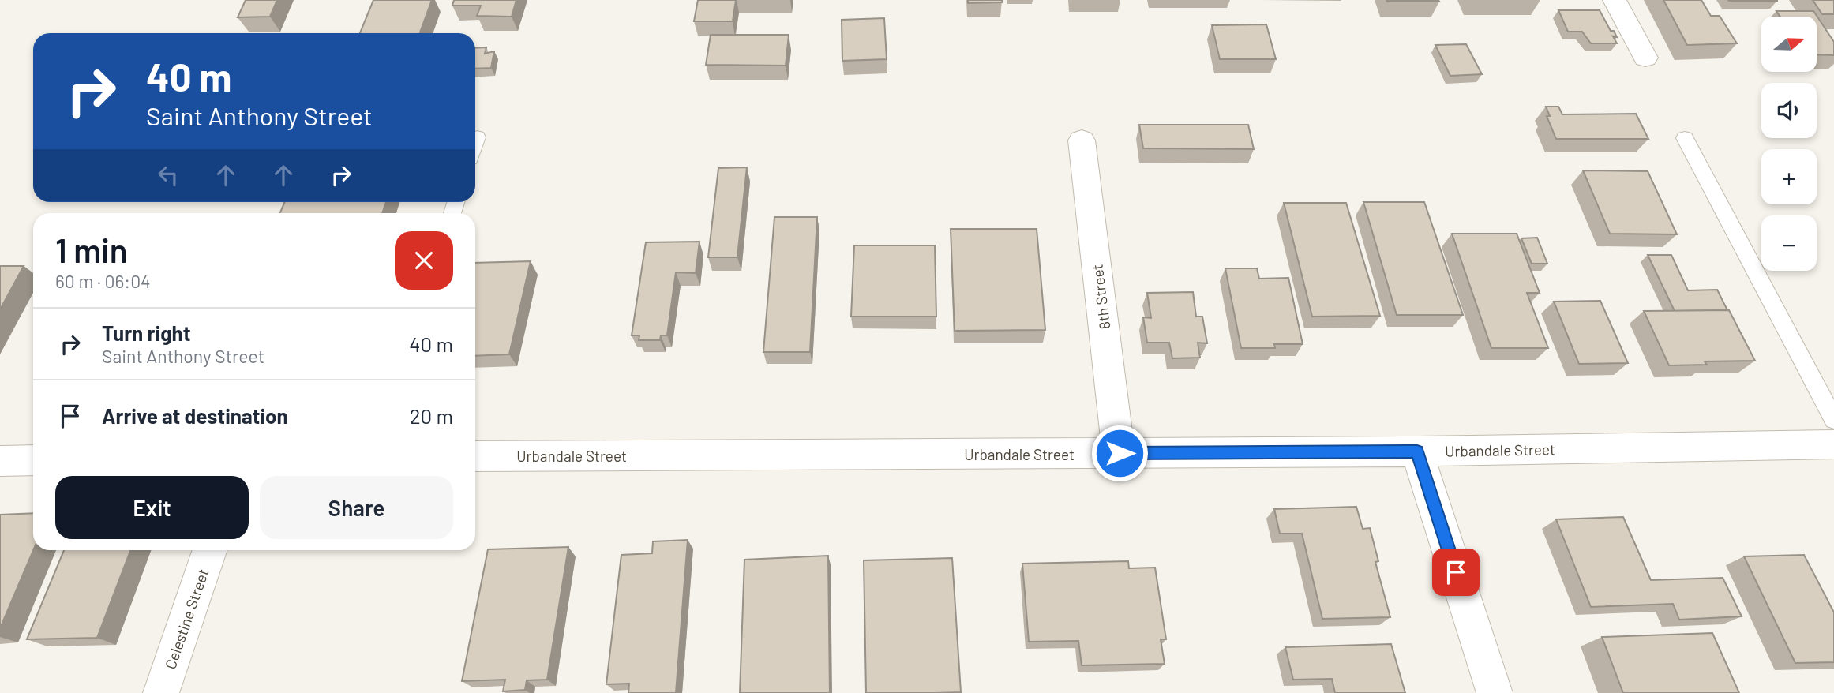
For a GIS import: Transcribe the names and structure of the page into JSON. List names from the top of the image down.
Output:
{
  "streets": {
    "street": ["8th Street", "Urbandale Street", "Celestine Street"]
  },
  "crossings": [
    ["8th Street", "Urbandale Street"]
  ],
  "north": "right",
  "page": {
    "map_buttons": ["+", "−"],
    "turn": ["40 m", "Saint Anthony Street"],
    "heading": ["1 min", "60 m · 06:04"],
    "list": [
      {
        "name": "Turn right",
        "note": "Saint Anthony Street",
        "value": "40 m"
      },
      {
        "name": "Arrive at destination",
        "value": "20 m"
      }
    ],
    "buttons": ["Exit", "Share"]
  }
}
